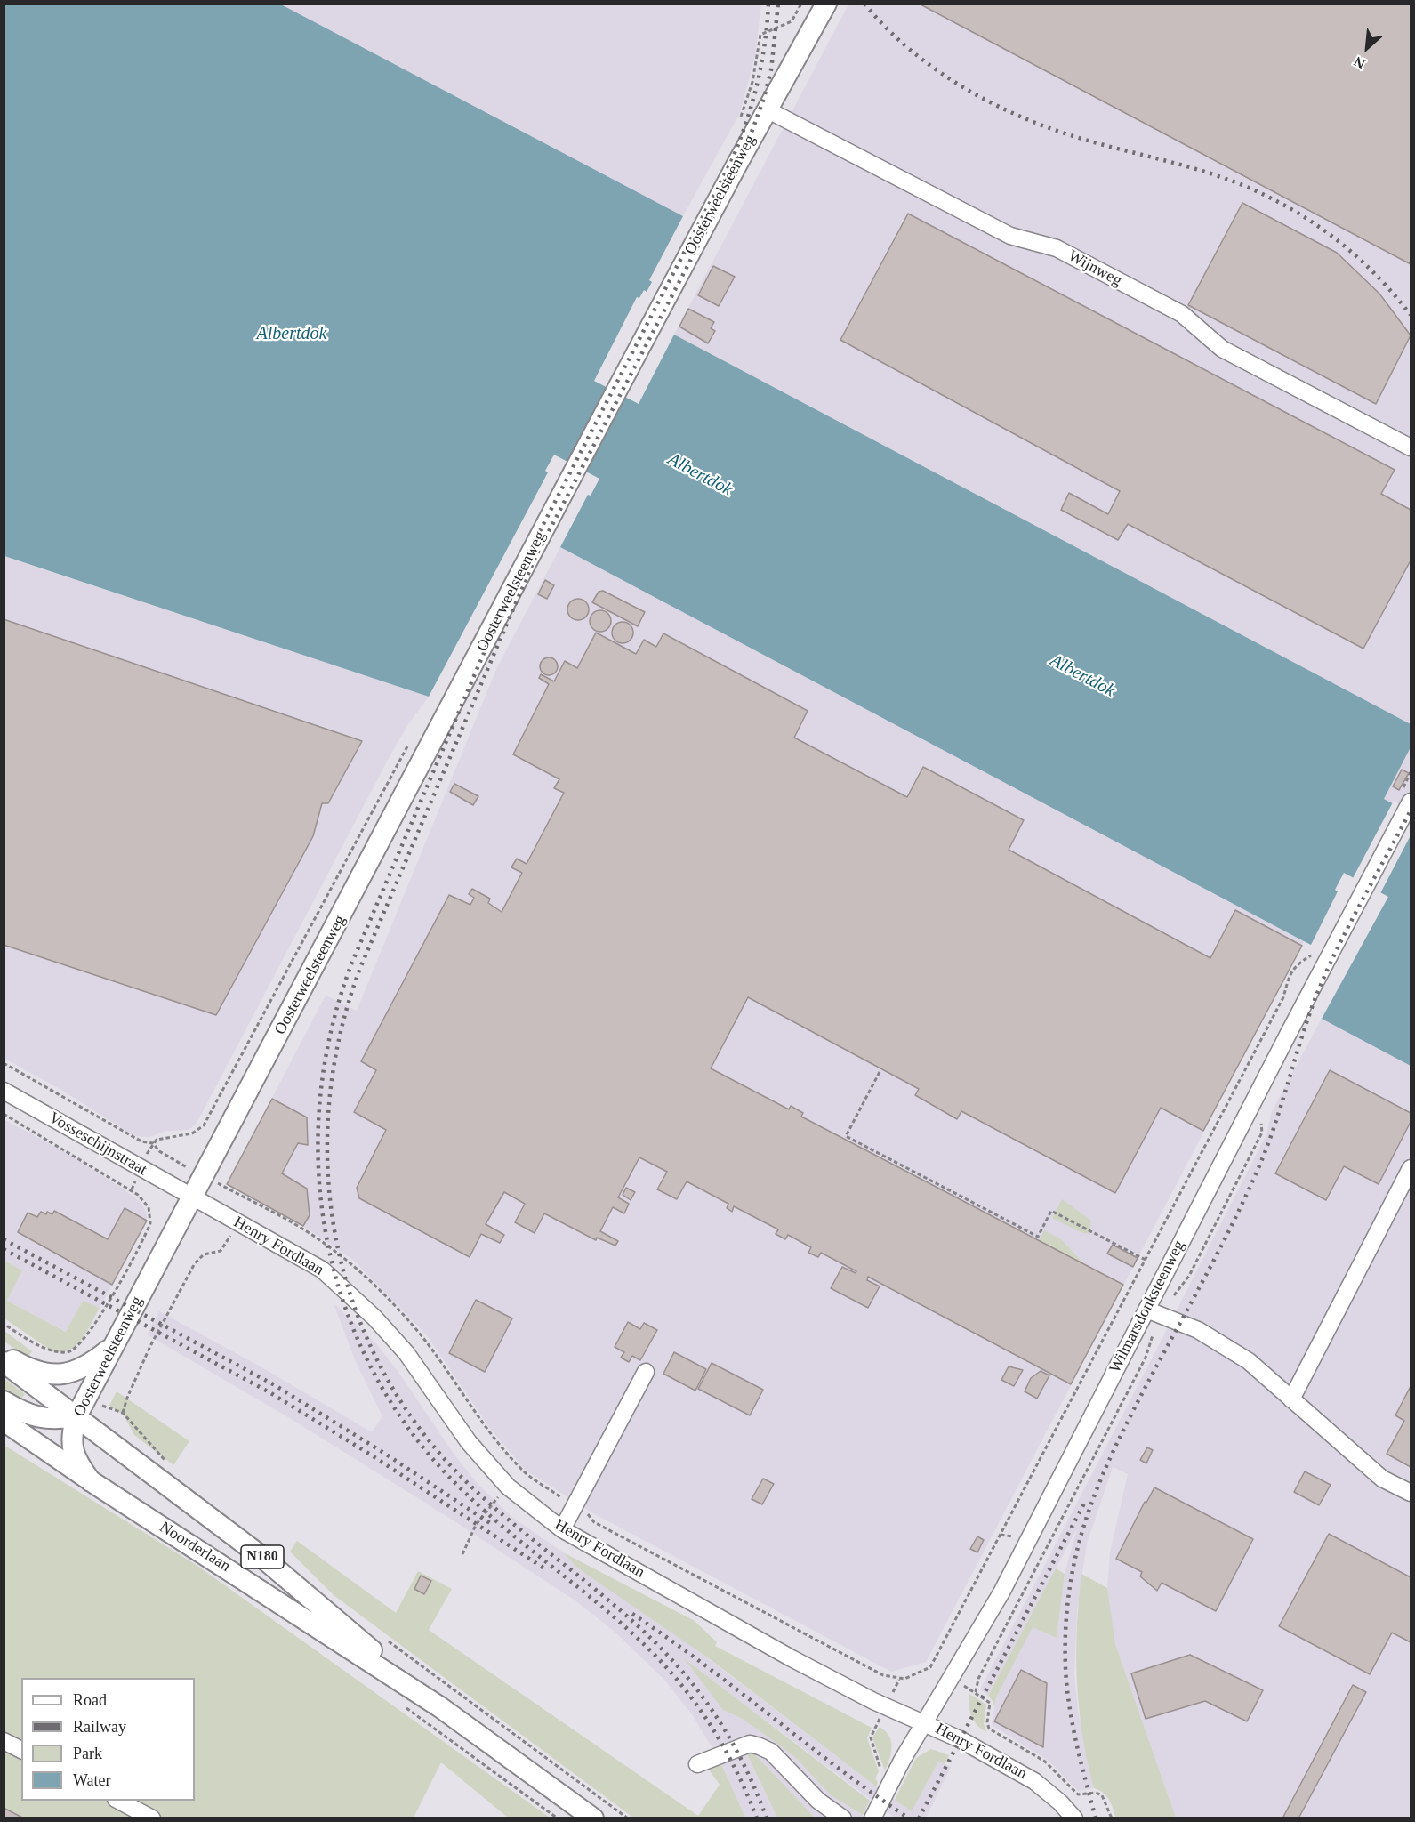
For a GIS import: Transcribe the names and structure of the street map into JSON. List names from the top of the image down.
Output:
{
  "streets": {
    "main road": ["Oosterweelsteenweg", "Noorderlaan", "N180"],
    "street": [
      "Wijnweg",
      "Vosseschijnstraat",
      "Henry Fordlaan",
      "Wilmarsdonksteenweg"
    ]
  },
  "crossings": [
    ["Oosterweelsteenweg", "Wijnweg"],
    ["Oosterweelsteenweg", "Vosseschijnstraat"],
    ["Oosterweelsteenweg", "Henry Fordlaan"],
    ["Oosterweelsteenweg", "Noorderlaan"],
    ["Vosseschijnstraat", "Henry Fordlaan"],
    ["Henry Fordlaan", "Wilmarsdonksteenweg"]
  ],
  "water": ["Albertdok"],
  "legend": [
    "Road",
    "Railway",
    "Park",
    "Water"
  ],
  "north": "bottom left"
}
